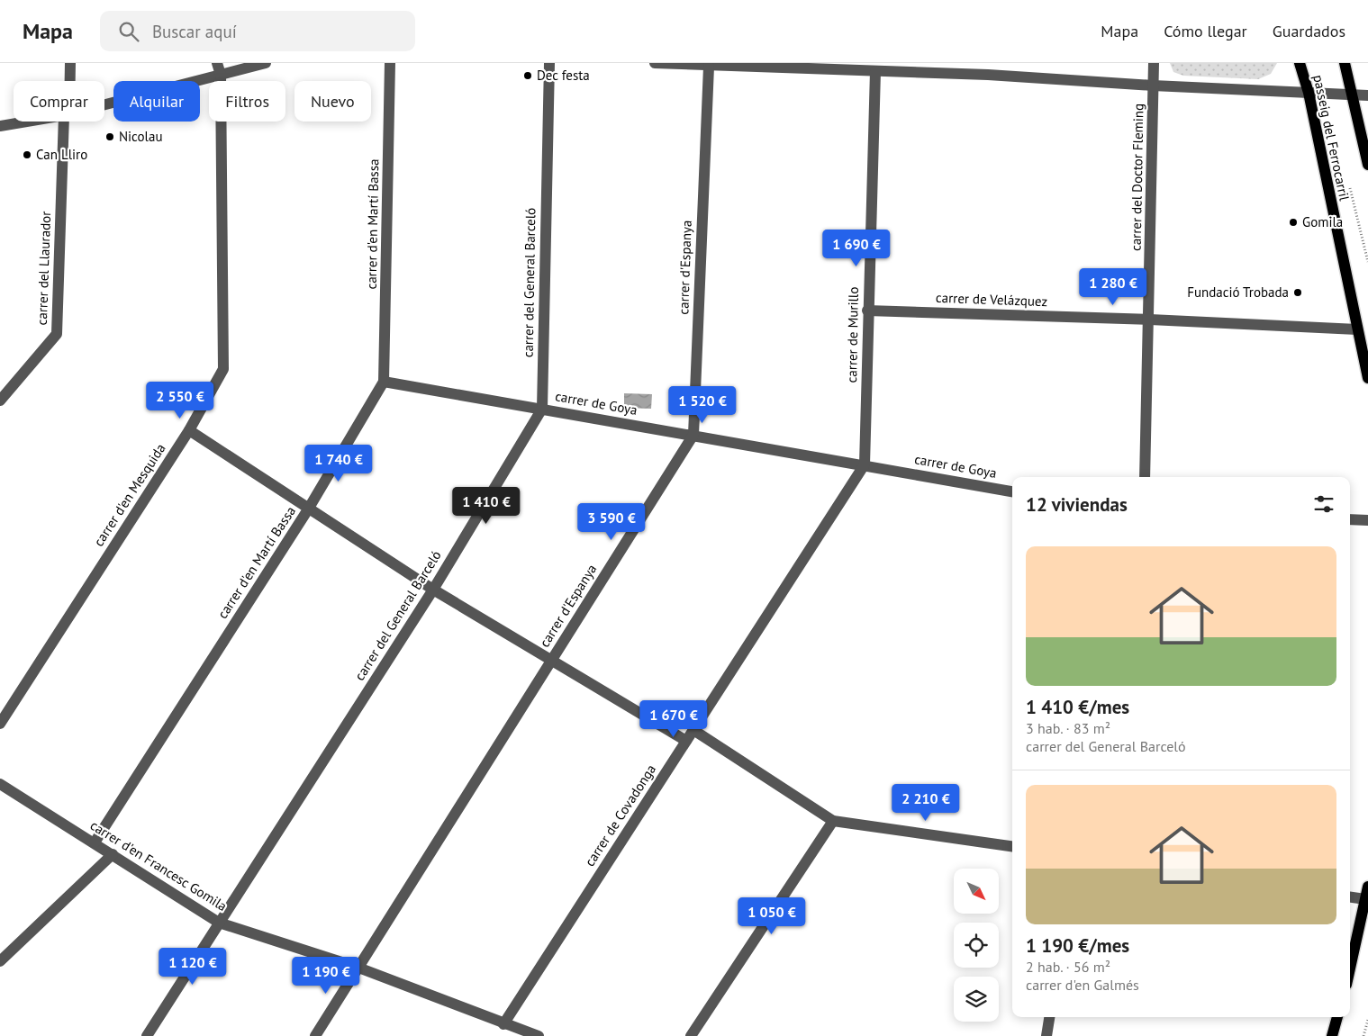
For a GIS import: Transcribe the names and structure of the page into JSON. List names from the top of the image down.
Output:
{
  "streets": {
    "main road": ["passeig del Ferrocarril"],
    "street": [
      "carrer del Doctor Fleming",
      "carrer d'en Martí Bassa",
      "carrer d'Espanya",
      "carrer del Llaurador",
      "carrer del General Barceló",
      "carrer de Velázquez",
      "carrer de Murillo",
      "carrer de Goya",
      "carrer d'en Mesquida",
      "carrer de Covadonga",
      "carrer d'en Francesc Gomila"
    ]
  },
  "crossings": [
    ["passeig del Ferrocarril", "carrer de Velázquez"],
    ["carrer del Doctor Fleming", "carrer de Velázquez"],
    ["carrer d'en Martí Bassa", "carrer de Goya"],
    ["carrer d'en Martí Bassa", "carrer d'en Francesc Gomila"],
    ["carrer d'Espanya", "carrer de Goya"],
    ["carrer d'Espanya", "carrer d'en Francesc Gomila"],
    ["carrer del General Barceló", "carrer de Goya"],
    ["carrer del General Barceló", "carrer d'en Francesc Gomila"],
    ["carrer de Velázquez", "carrer de Murillo"],
    ["carrer de Murillo", "carrer de Goya"],
    ["carrer de Murillo", "carrer de Covadonga"],
    ["carrer de Goya", "carrer de Covadonga"],
    ["carrer de Covadonga", "carrer d'en Francesc Gomila"]
  ],
  "places": [
    "Dec festa",
    "Nicolau",
    "Can Lliro",
    "Gomila",
    "Fundació Trobada"
  ],
  "north": "bottom right",
  "page": {
    "header": "Mapa",
    "search": "Buscar aquí",
    "nav": ["Mapa", "Cómo llegar", "Guardados"],
    "chip": [
      "Comprar",
      "Alquilar",
      "Filtros",
      "Nuevo"
    ],
    "price": [
      "1 690 €",
      "1 280 €",
      "2 550 €",
      "1 520 €",
      "1 740 €",
      "1 410 €",
      "3 590 €",
      "1 670 €",
      "2 210 €",
      "1 050 €",
      "1 120 €",
      "1 190 €"
    ],
    "heading": "12 viviendas",
    "list": [
      {
        "name": "1 410 €/mes",
        "note": "3 hab. · 83 m² · carrer del General Barceló"
      },
      {
        "name": "1 190 €/mes",
        "note": "2 hab. · 56 m² · carrer d'en Galmés"
      }
    ]
  }
}
